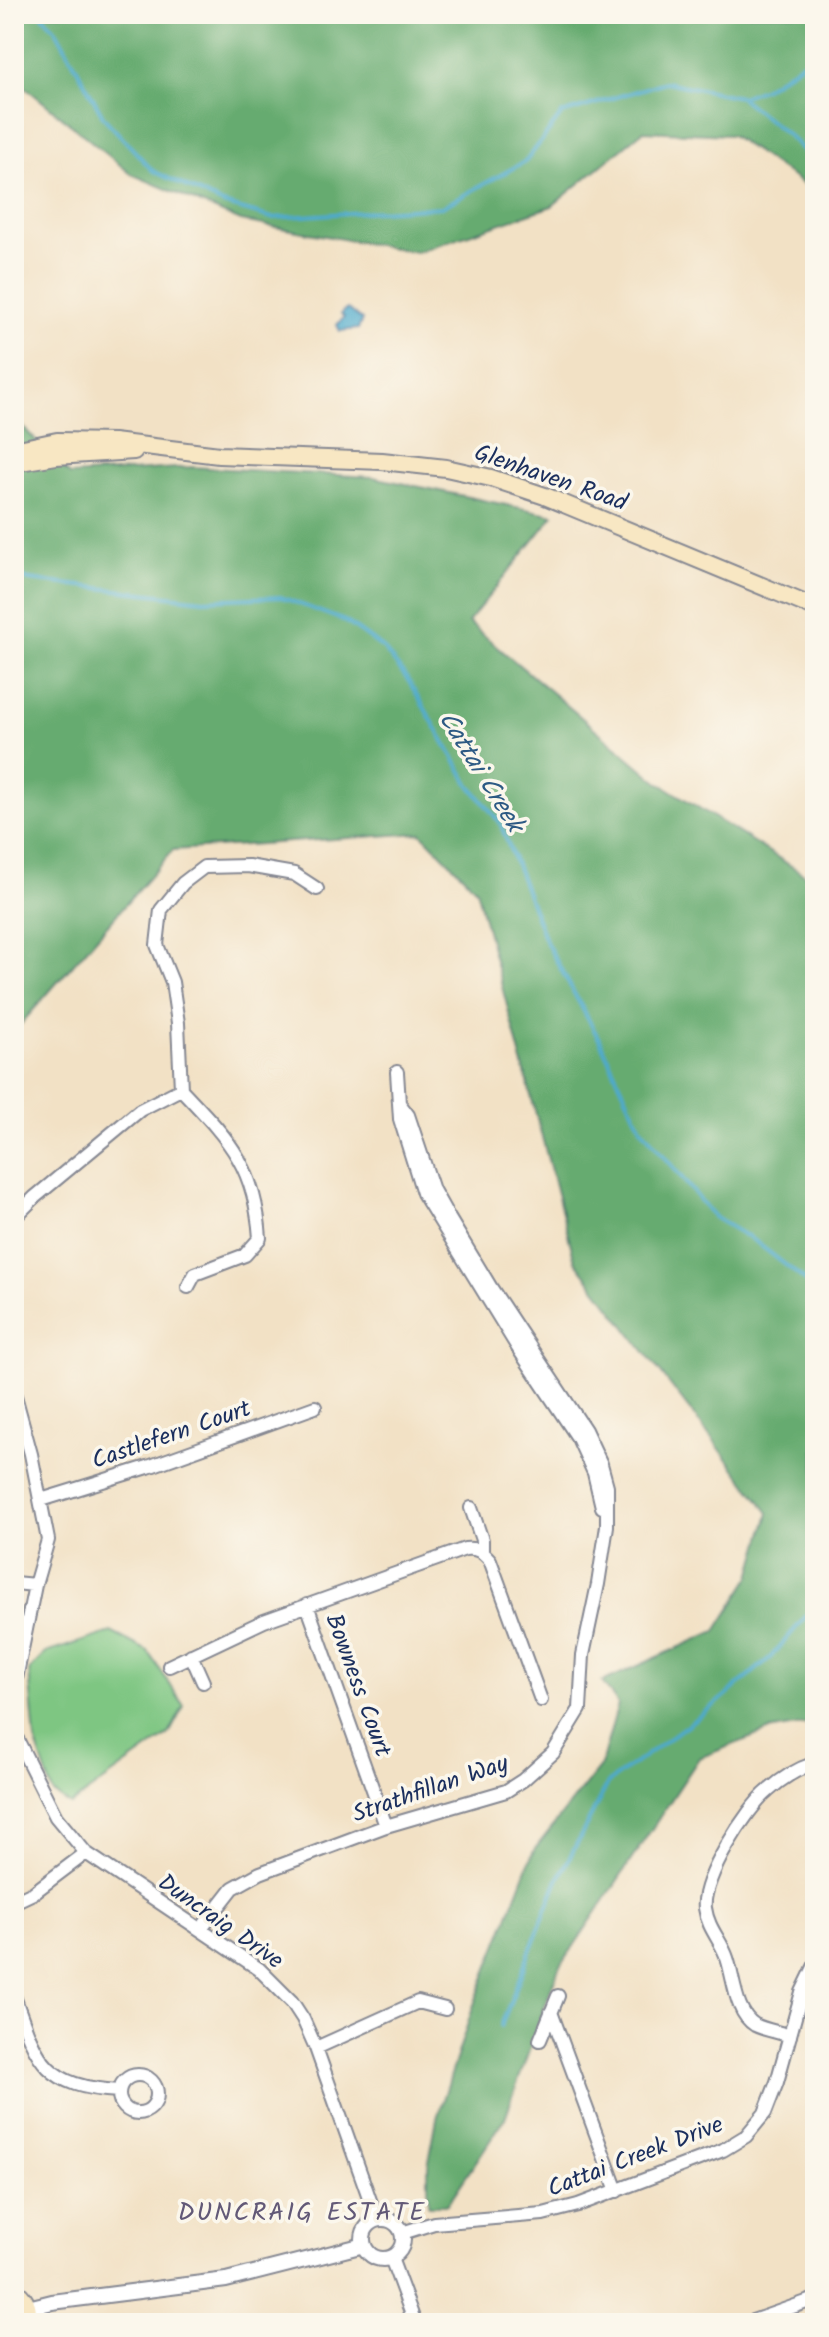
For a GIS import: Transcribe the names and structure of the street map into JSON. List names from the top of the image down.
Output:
{
  "streets": {
    "main road": ["Glenhaven Road"],
    "street": [
      "Castlefern Court",
      "Bowness Court",
      "Strathfillan Way",
      "Duncraig Drive",
      "Cattai Creek Drive"
    ]
  },
  "crossings": [
    ["Bowness Court", "Strathfillan Way"],
    ["Strathfillan Way", "Duncraig Drive"],
    ["Duncraig Drive", "Cattai Creek Drive"]
  ],
  "districts": ["DUNCRAIG ESTATE"],
  "water": ["Cattai Creek"]
}
